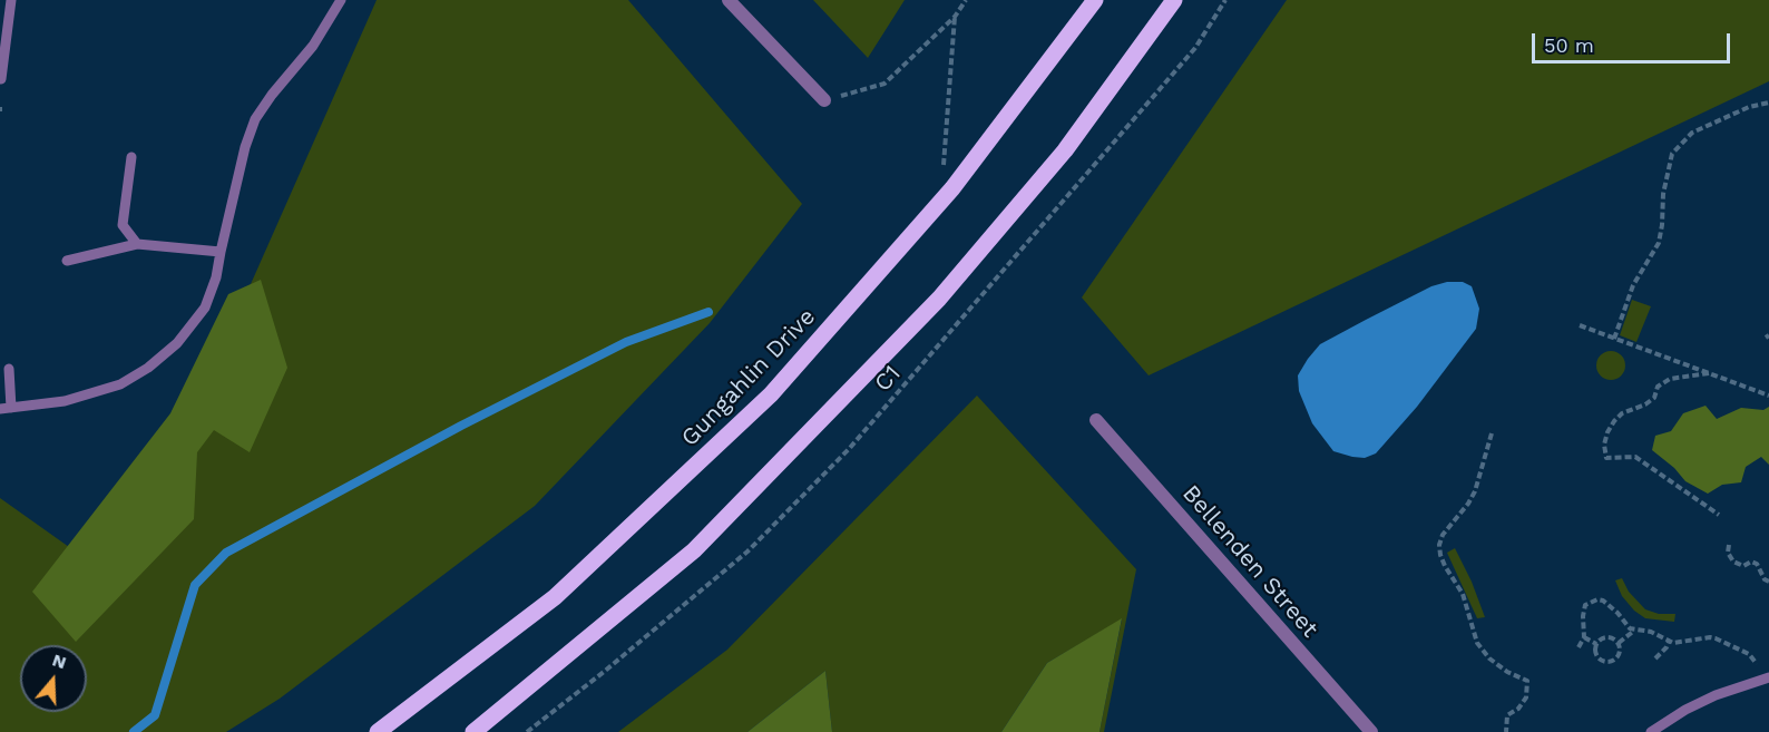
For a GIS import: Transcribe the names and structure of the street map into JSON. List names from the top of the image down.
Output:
{
  "streets": {
    "main road": ["Gungahlin Drive"],
    "street": ["Bellenden Street"],
    "path": ["C1"]
  },
  "scale_bar": "50 m",
  "north": "top"
}
